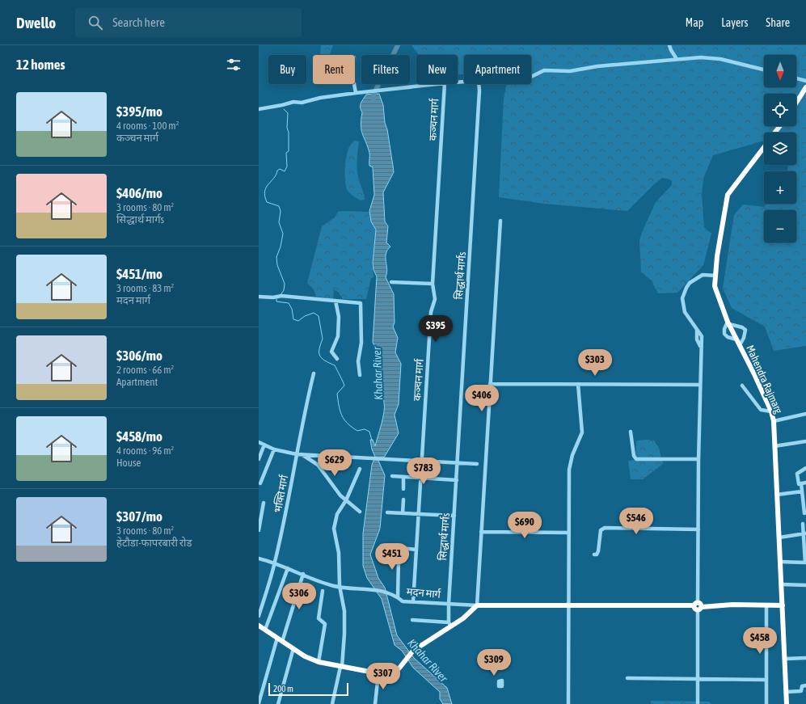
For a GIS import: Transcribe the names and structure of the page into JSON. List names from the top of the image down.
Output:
{
  "streets": {
    "highway": ["Mahendra Rajmarg"],
    "street": [
      "कञ्चन मार्ग",
      "सिद्धार्थ मार्गs",
      "भक्ति मार्ग",
      "मदन मार्ग"
    ]
  },
  "crossings": [
    ["कञ्चन मार्ग", "मदन मार्ग"],
    ["सिद्धार्थ मार्गs", "मदन मार्ग"],
    ["भक्ति मार्ग", "मदन मार्ग"]
  ],
  "water": ["Khahar River"],
  "scale_bar": "200 m",
  "north": "bottom",
  "page": {
    "header": "Dwello",
    "search": "Search here",
    "nav": ["Map", "Layers", "Share"],
    "heading": "12 homes",
    "map_buttons": ["+", "−"],
    "chip": [
      "Buy",
      "Rent",
      "Filters",
      "New",
      "Apartment"
    ],
    "list": [
      {
        "name": "$395/mo",
        "note": "4 rooms · 100 m² · कञ्चन मार्ग"
      },
      {
        "name": "$406/mo",
        "note": "3 rooms · 80 m² · सिद्धार्थ मार्गs"
      },
      {
        "name": "$451/mo",
        "note": "3 rooms · 83 m² · मदन मार्ग"
      },
      {
        "name": "$306/mo",
        "note": "2 rooms · 66 m² · Apartment"
      },
      {
        "name": "$458/mo",
        "note": "4 rooms · 96 m² · House"
      },
      {
        "name": "$307/mo",
        "note": "3 rooms · 80 m² · हेटौडा-फापरबारी रोड"
      }
    ],
    "price": [
      "$395",
      "$303",
      "$406",
      "$629",
      "$783",
      "$546",
      "$690",
      "$451",
      "$306",
      "$458",
      "$309",
      "$307"
    ],
    "scale": "200 m"
  }
}
